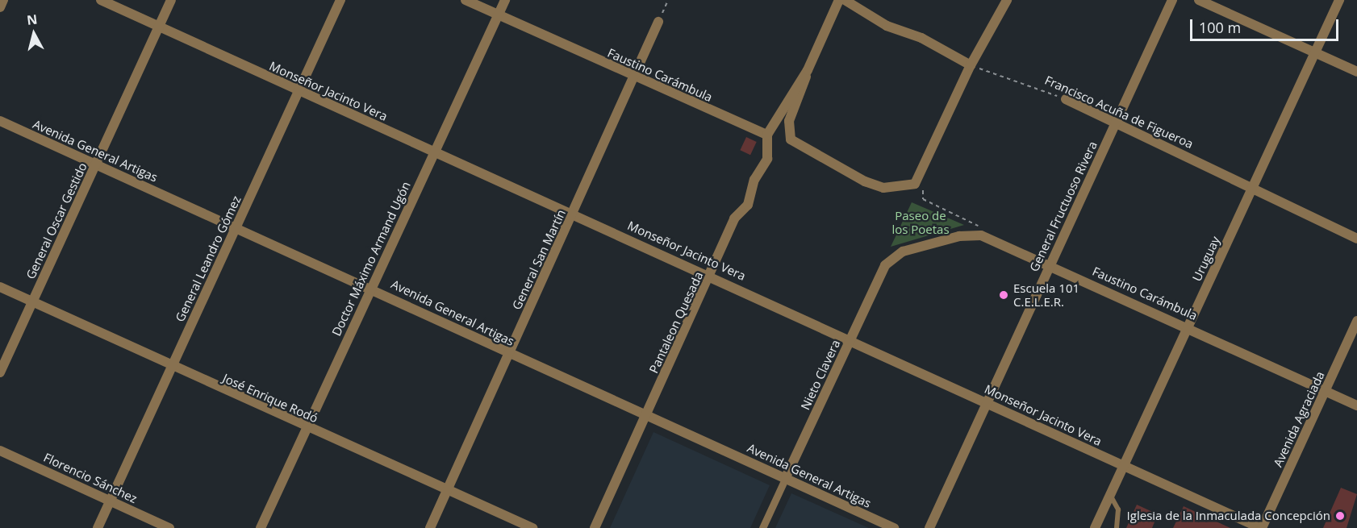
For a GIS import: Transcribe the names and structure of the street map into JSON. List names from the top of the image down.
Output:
{
  "streets": {
    "street": [
      "Faustino Carámbula",
      "Monseñor Jacinto Vera",
      "Francisco Acuña de Figueroa",
      "Avenida General Artigas",
      "General Fructuoso Rivera",
      "General Oscar Gestido",
      "General Leandro Gómez",
      "Doctor Máximo Armand Ugón",
      "Uruguay",
      "General San Martín",
      "Pantaleon Quesada",
      "Nieto Clavera",
      "José Enrique Rodó",
      "Avenida Agraciada",
      "Florencio Sánchez"
    ]
  },
  "crossings": [
    ["Faustino Carámbula", "General Fructuoso Rivera"],
    ["Faustino Carámbula", "Doctor Máximo Armand Ugón"],
    ["Faustino Carámbula", "Uruguay"],
    ["Faustino Carámbula", "General San Martín"],
    ["Faustino Carámbula", "Pantaleon Quesada"],
    ["Faustino Carámbula", "Nieto Clavera"],
    ["Faustino Carámbula", "Avenida Agraciada"],
    ["Monseñor Jacinto Vera", "General Fructuoso Rivera"],
    ["Monseñor Jacinto Vera", "General Oscar Gestido"],
    ["Monseñor Jacinto Vera", "General Leandro Gómez"],
    ["Monseñor Jacinto Vera", "Doctor Máximo Armand Ugón"],
    ["Monseñor Jacinto Vera", "Uruguay"],
    ["Monseñor Jacinto Vera", "General San Martín"],
    ["Monseñor Jacinto Vera", "Pantaleon Quesada"],
    ["Monseñor Jacinto Vera", "Nieto Clavera"],
    ["Monseñor Jacinto Vera", "Avenida Agraciada"],
    ["Francisco Acuña de Figueroa", "General Fructuoso Rivera"],
    ["Francisco Acuña de Figueroa", "Uruguay"],
    ["Avenida General Artigas", "General Oscar Gestido"],
    ["Avenida General Artigas", "General Leandro Gómez"],
    ["Avenida General Artigas", "Doctor Máximo Armand Ugón"],
    ["Avenida General Artigas", "General San Martín"],
    ["Avenida General Artigas", "Pantaleon Quesada"],
    ["Avenida General Artigas", "Nieto Clavera"],
    ["General Oscar Gestido", "José Enrique Rodó"],
    ["General Leandro Gómez", "José Enrique Rodó"],
    ["General Leandro Gómez", "Florencio Sánchez"],
    ["Doctor Máximo Armand Ugón", "José Enrique Rodó"],
    ["General San Martín", "José Enrique Rodó"]
  ],
  "parks": ["Paseo de los Poetas"],
  "places": ["Escuela 101 C.E.L.E.R.", "Iglesia de la Inmaculada Concepción"],
  "scale_bar": "100 m",
  "north": "top"
}
